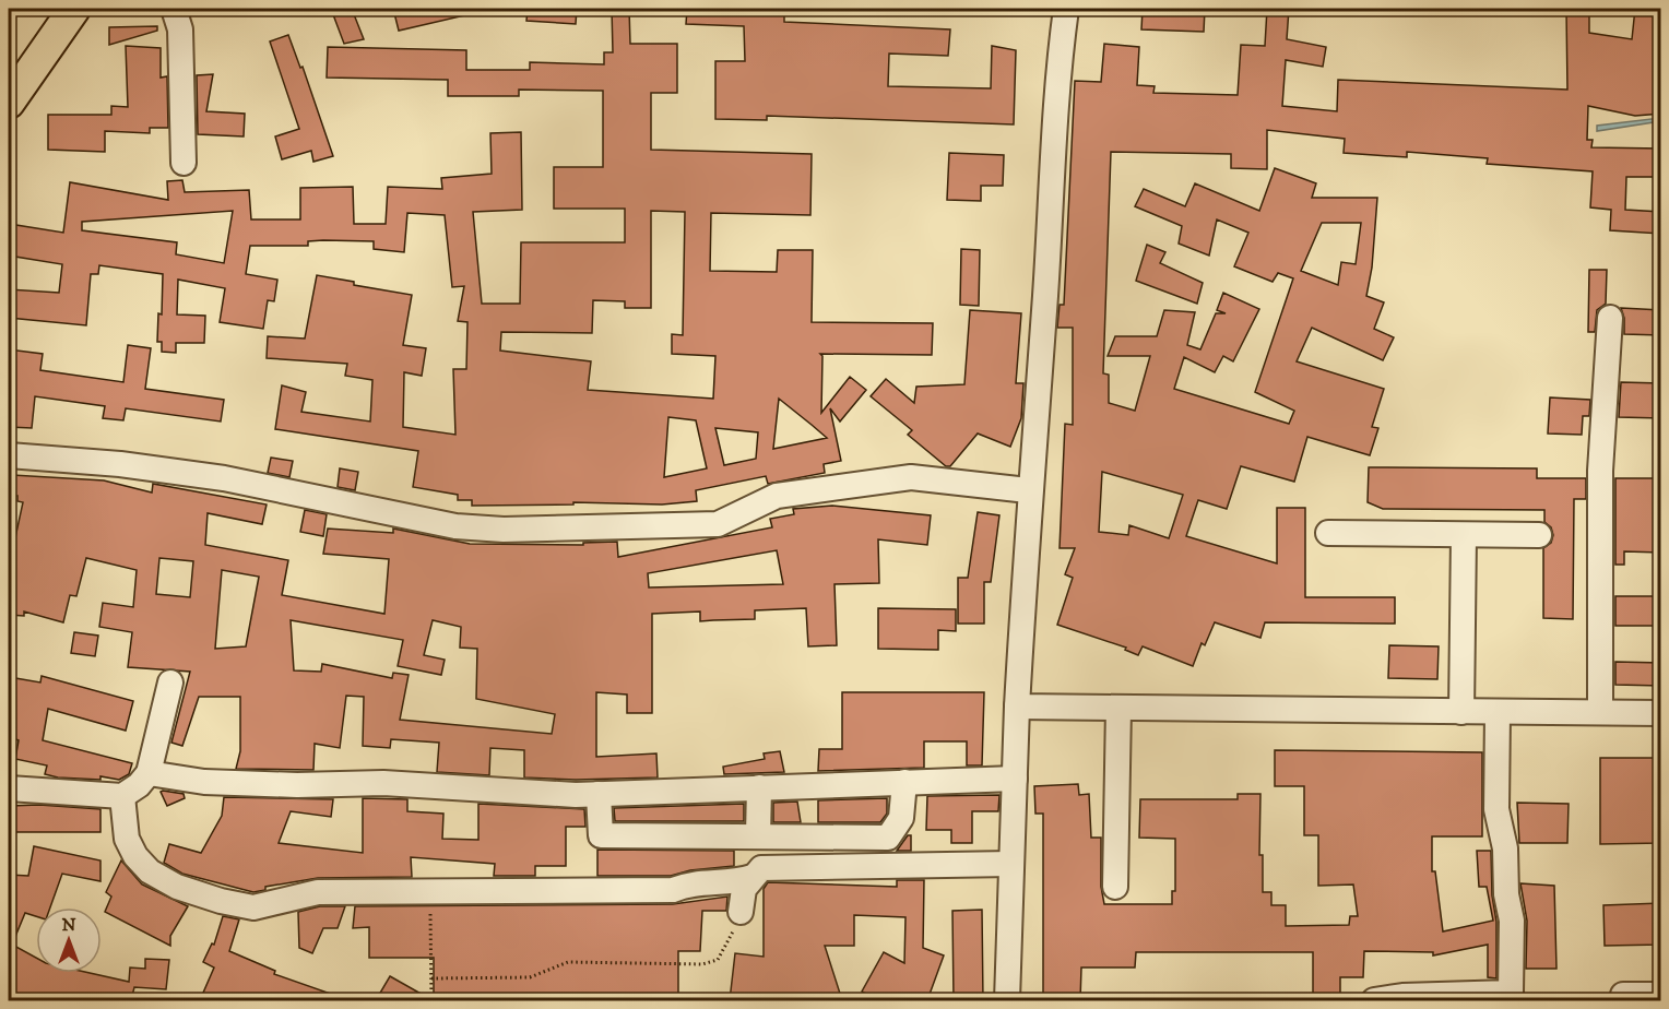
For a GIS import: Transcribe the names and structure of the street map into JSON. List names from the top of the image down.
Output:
{
  "north": "top"
}
